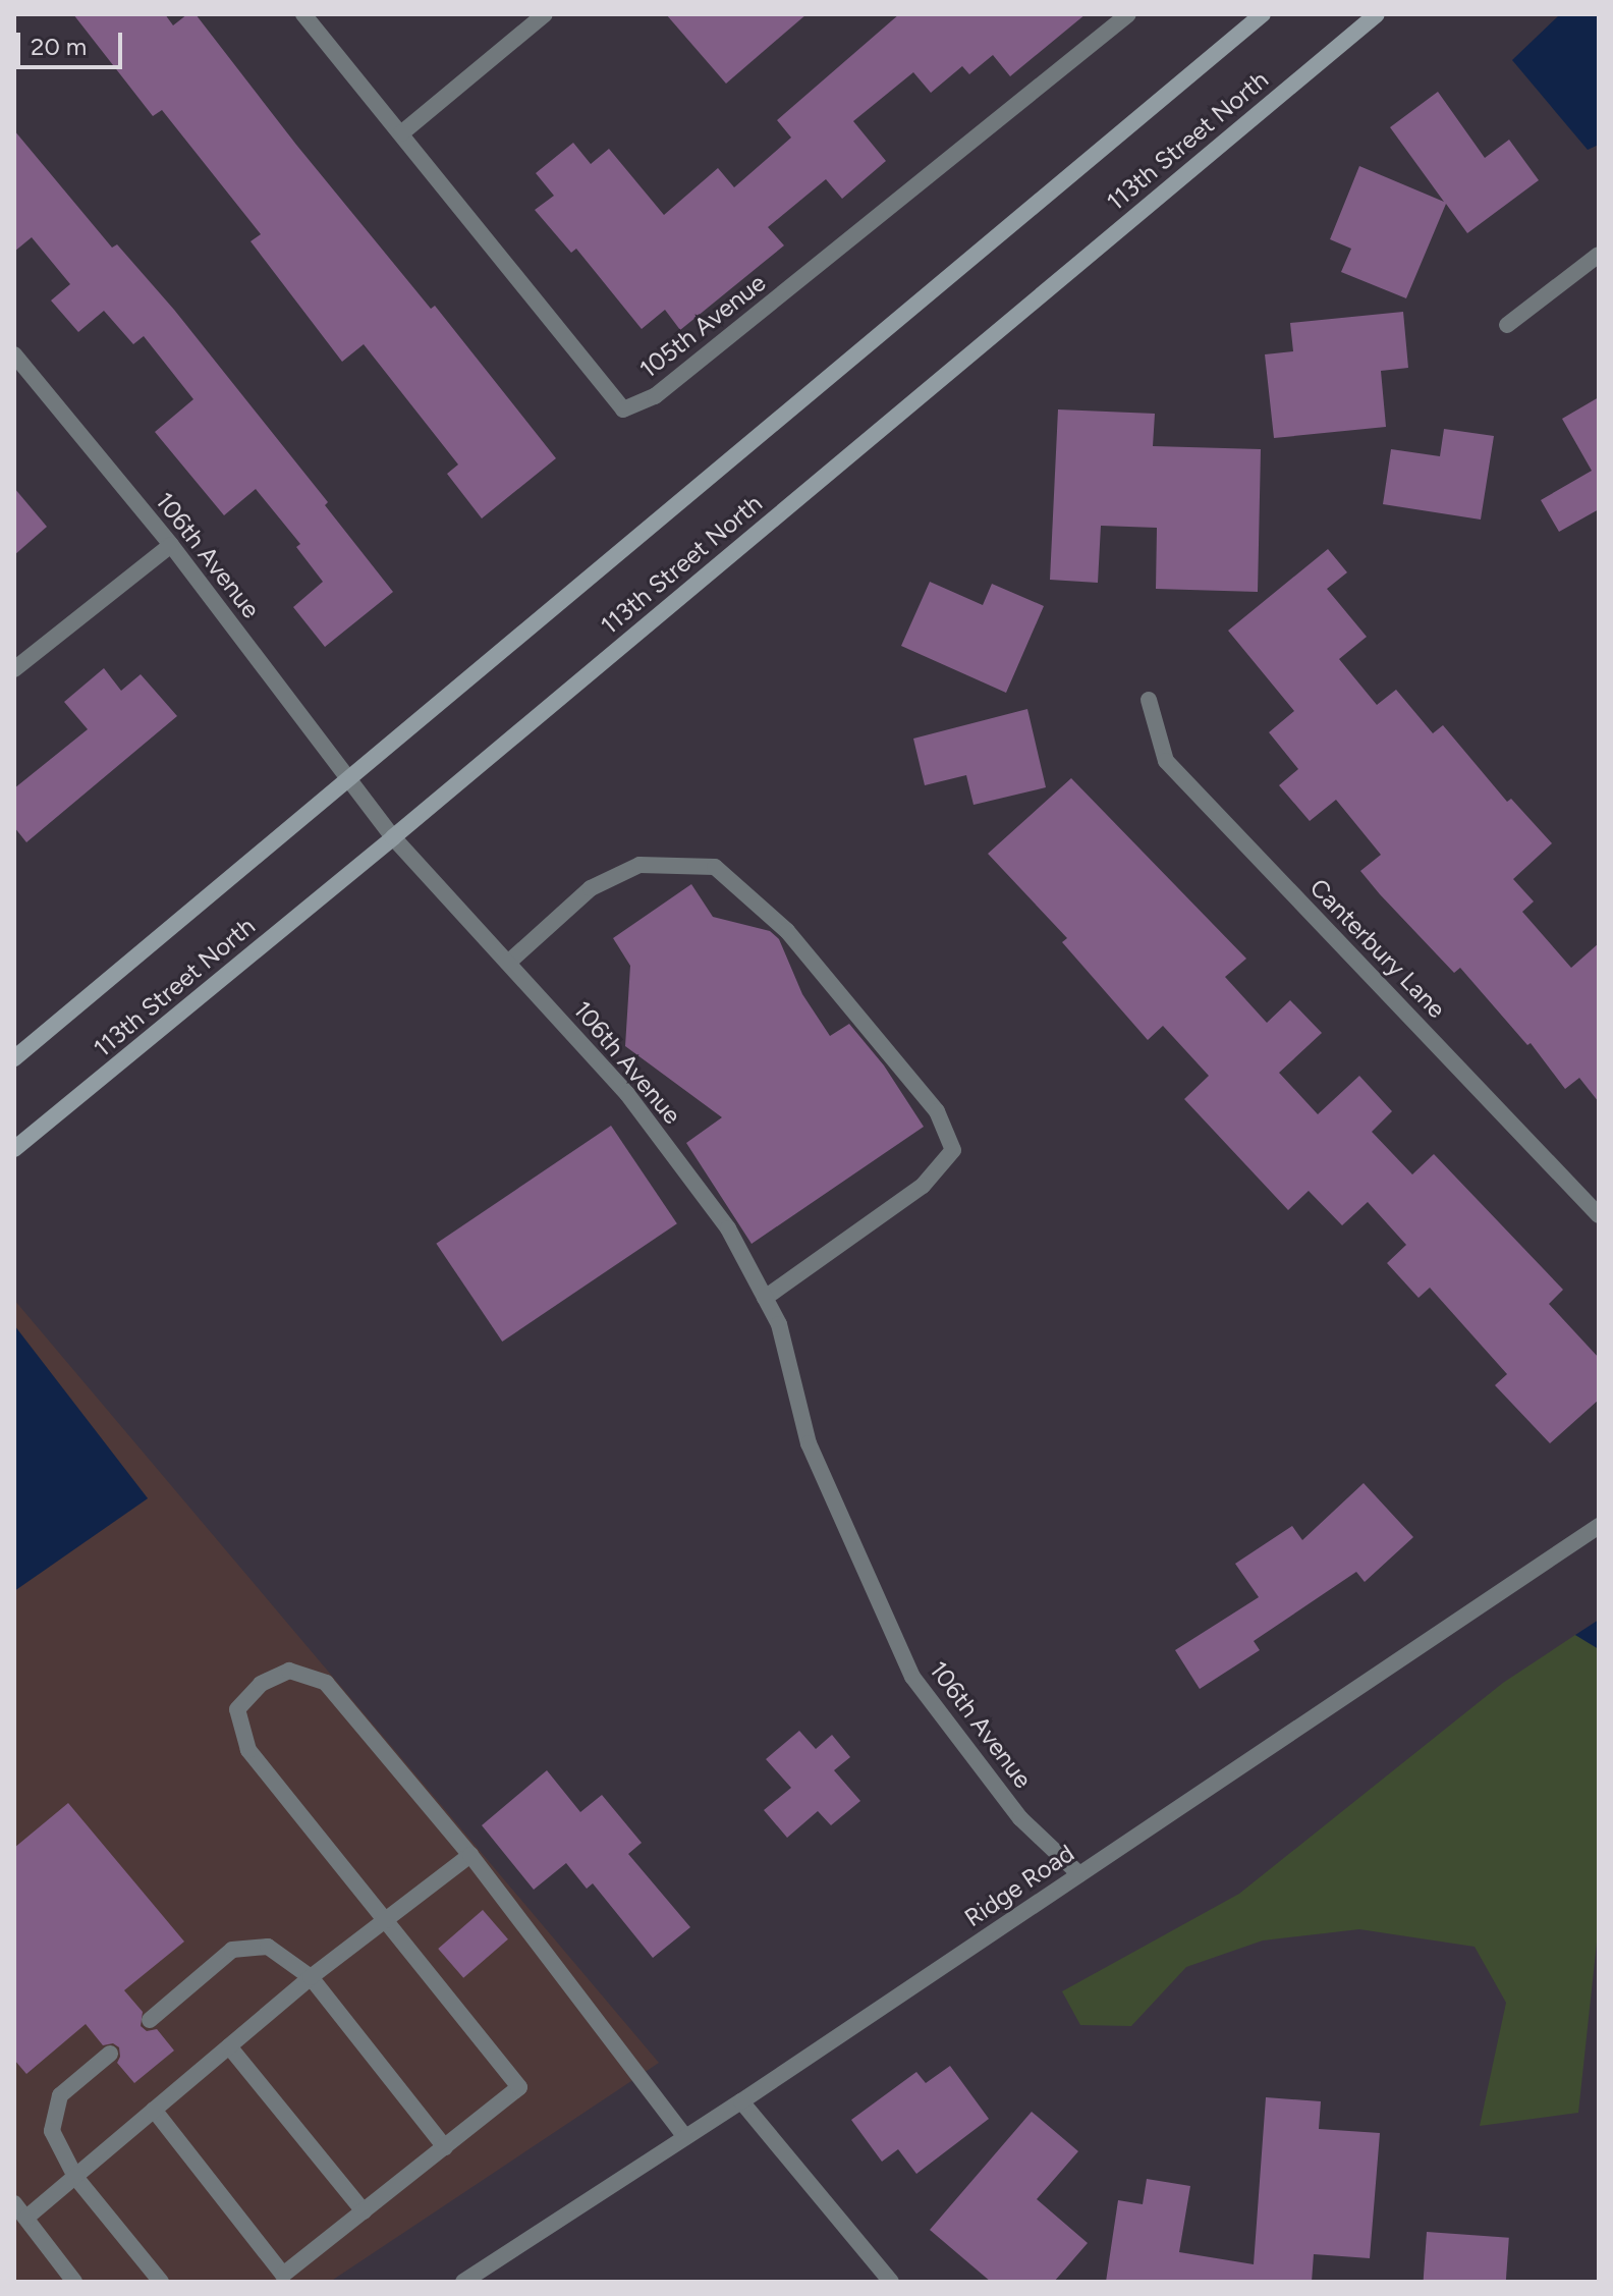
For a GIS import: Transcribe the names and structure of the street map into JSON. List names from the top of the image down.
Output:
{
  "streets": {
    "main road": ["113th Street North"],
    "street": [
      "105th Avenue",
      "106th Avenue",
      "Canterbury Lane",
      "Ridge Road"
    ]
  },
  "crossings": [
    ["113th Street North", "106th Avenue"],
    ["106th Avenue", "Ridge Road"]
  ],
  "scale_bar": "20 m"
}
